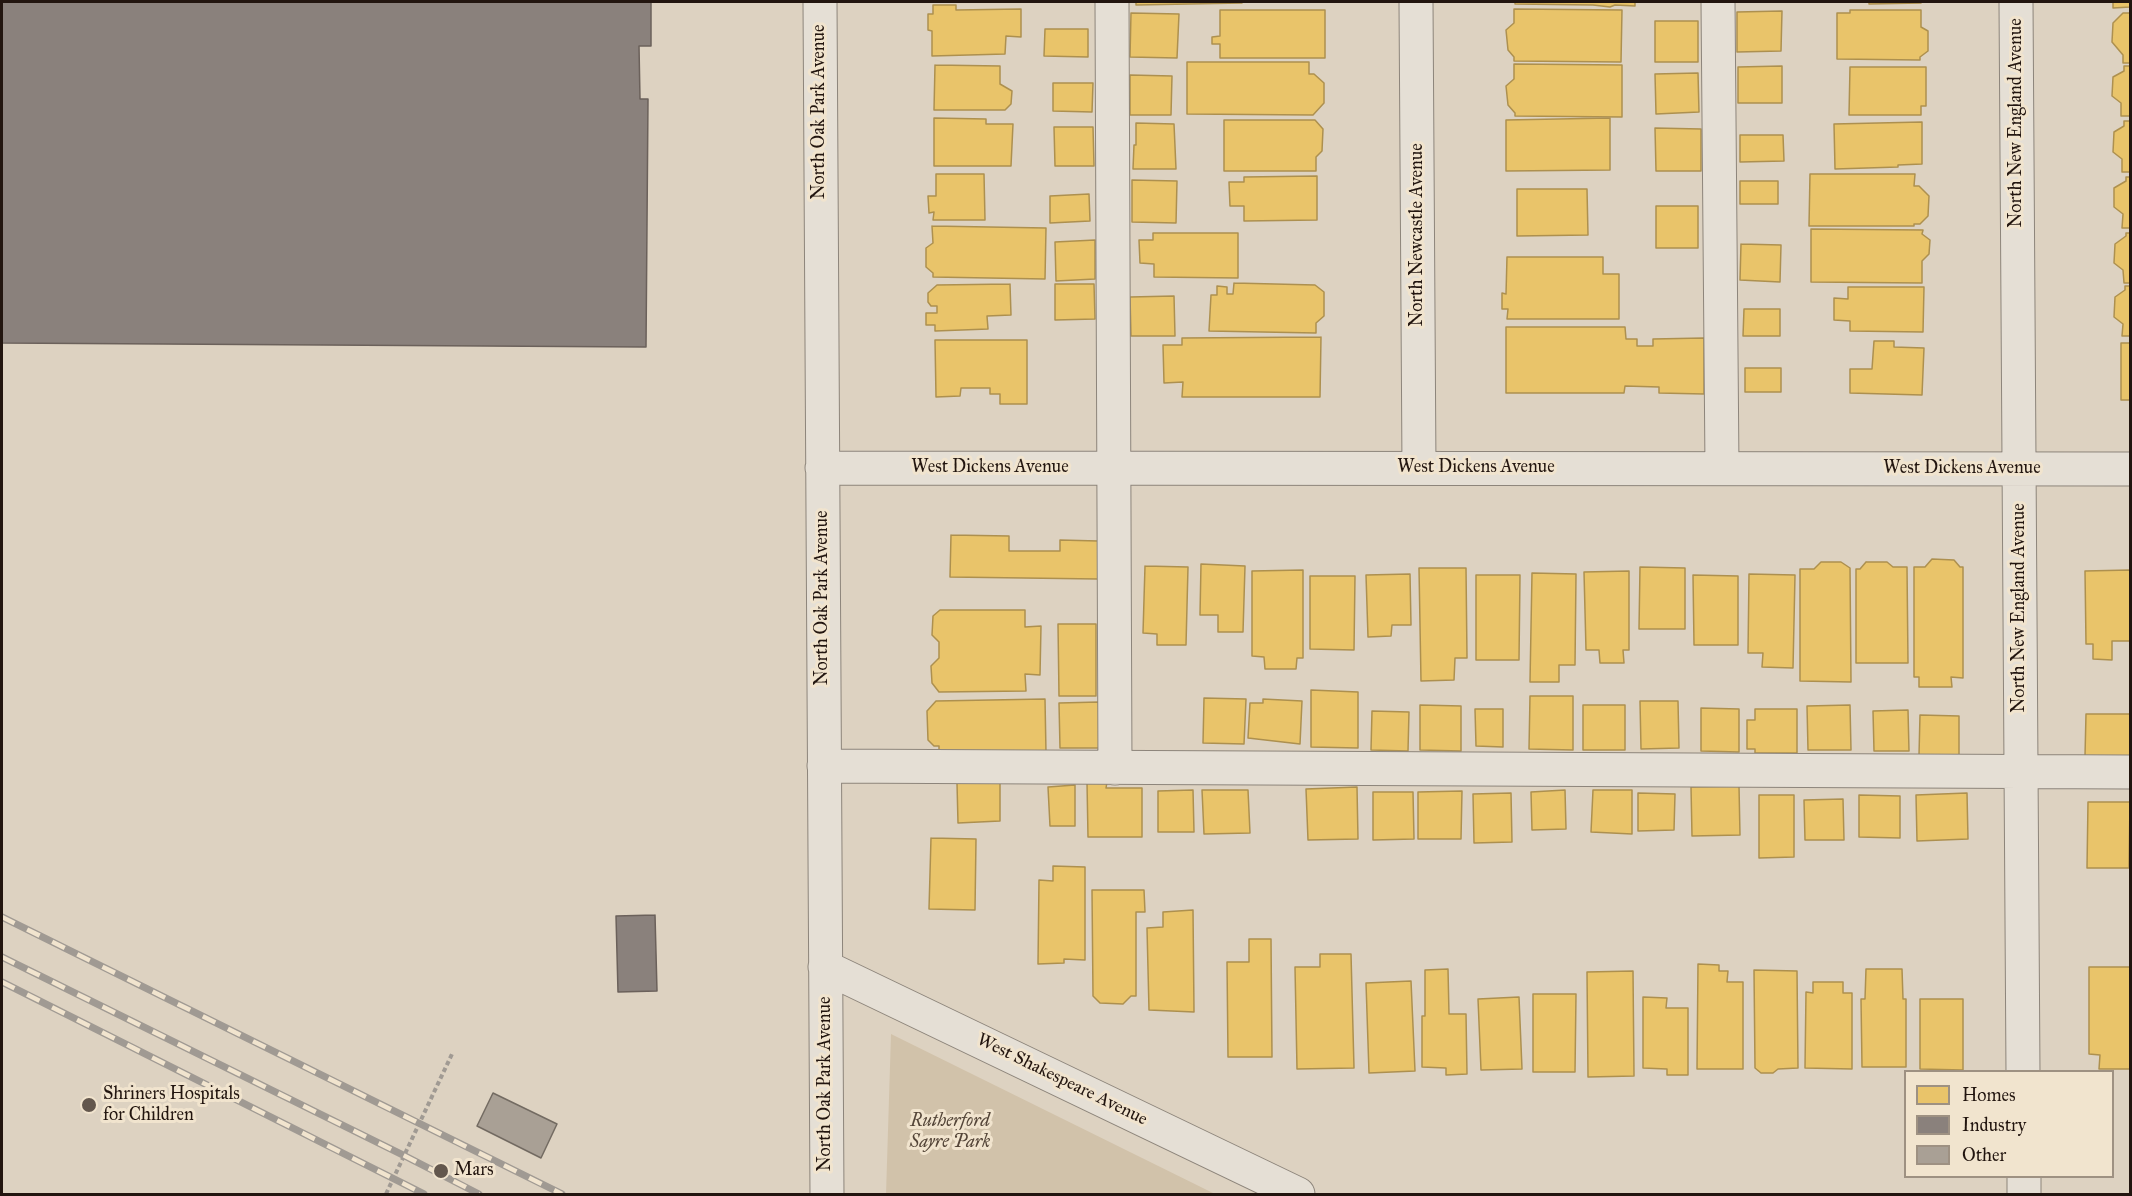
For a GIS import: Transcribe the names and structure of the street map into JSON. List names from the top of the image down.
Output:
{
  "streets": {
    "street": [
      "North Oak Park Avenue",
      "North New England Avenue",
      "North Newcastle Avenue",
      "West Dickens Avenue",
      "West Shakespeare Avenue"
    ]
  },
  "crossings": [
    ["North Oak Park Avenue", "West Dickens Avenue"],
    ["North Oak Park Avenue", "West Shakespeare Avenue"],
    ["North New England Avenue", "West Dickens Avenue"],
    ["North Newcastle Avenue", "West Dickens Avenue"]
  ],
  "parks": ["Rutherford Sayre Park"],
  "places": ["Shriners Hospitals for Children", "Mars"],
  "legend": ["Homes", "Industry", "Other"]
}
